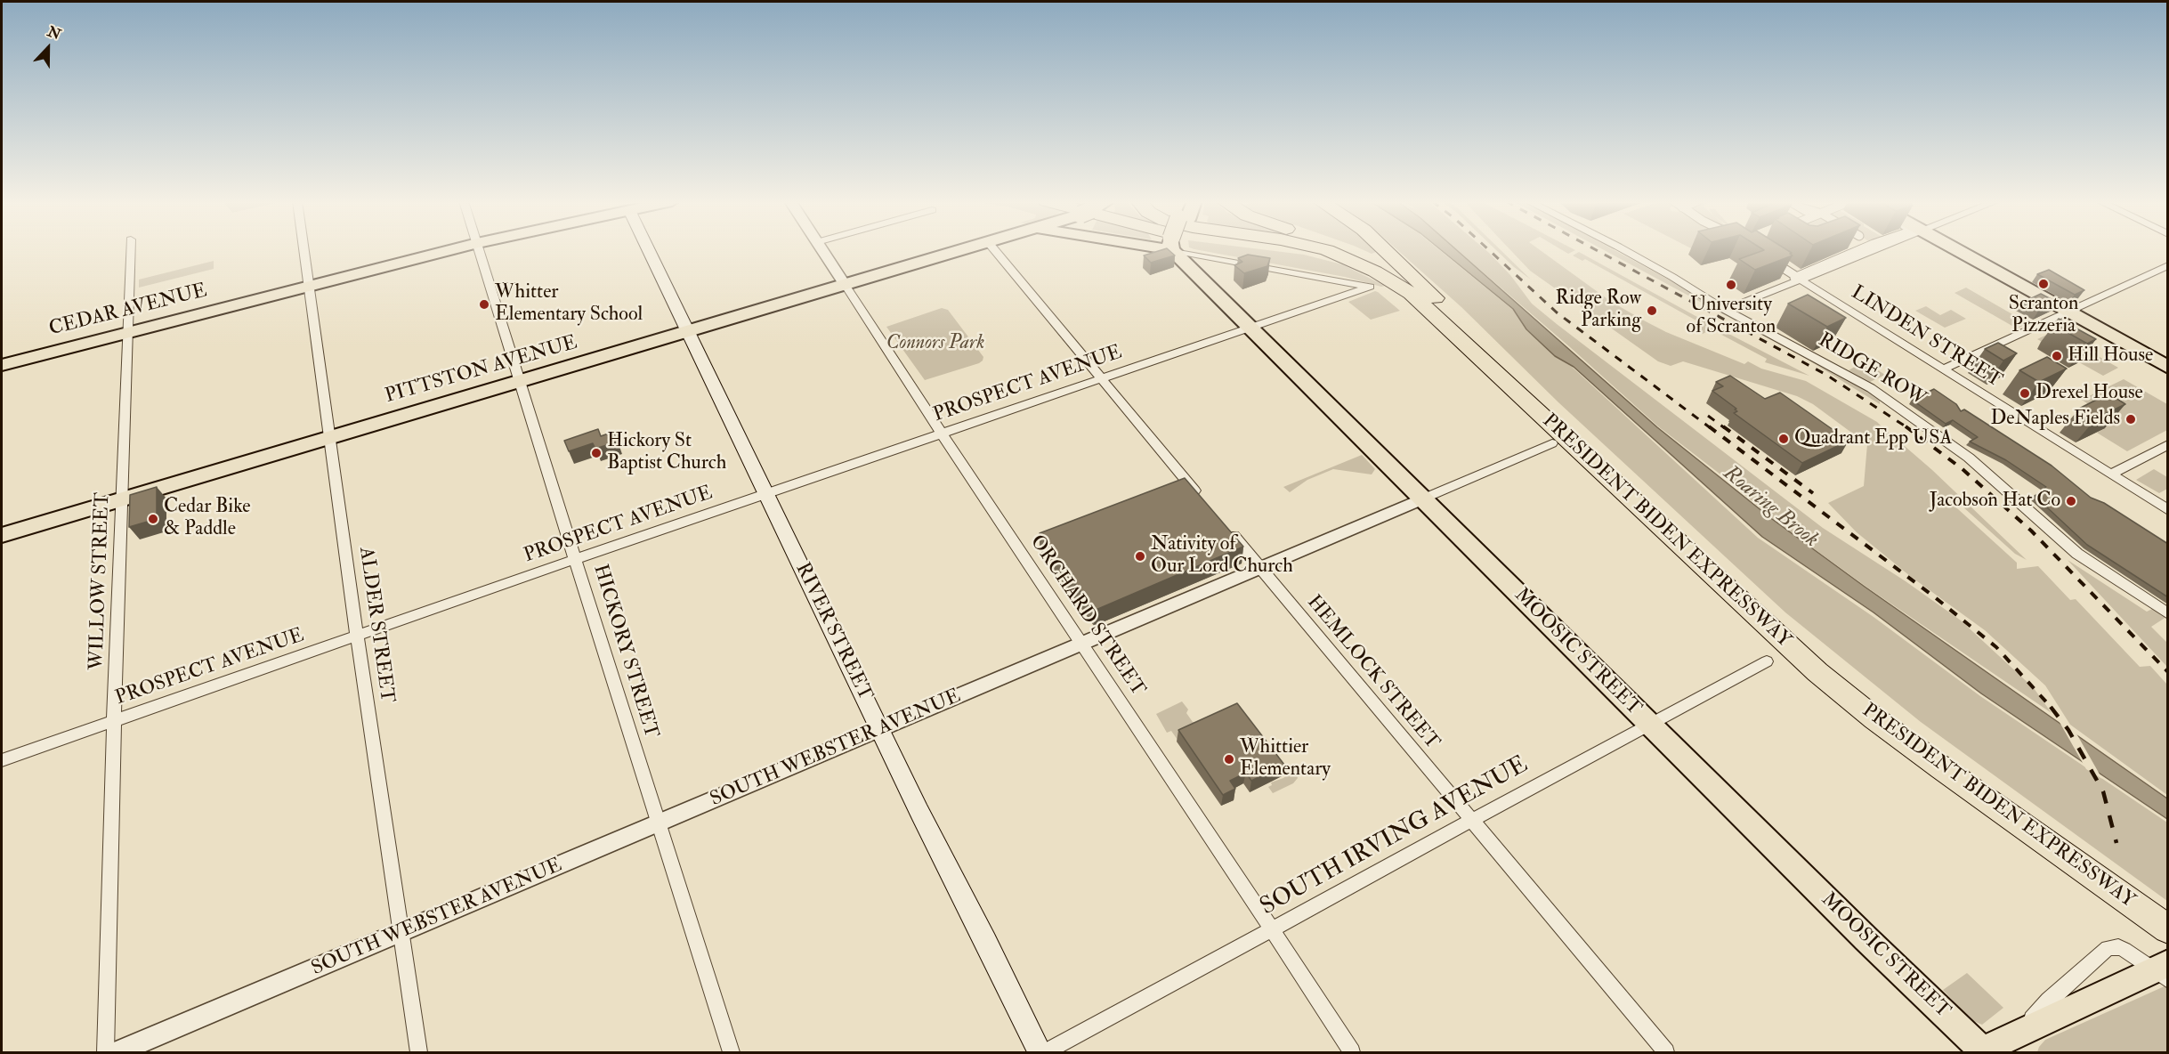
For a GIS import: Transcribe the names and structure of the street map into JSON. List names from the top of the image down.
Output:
{
  "streets": {
    "highway": ["PRESIDENT BIDEN EXPRESSWAY"],
    "main road": [
      "CEDAR AVENUE",
      "PITTSTON AVENUE",
      "RIVER STREET",
      "MOOSIC STREET"
    ],
    "street": [
      "LINDEN STREET",
      "RIDGE ROW",
      "PROSPECT AVENUE",
      "WILLOW STREET",
      "ORCHARD STREET",
      "ALDER STREET",
      "HICKORY STREET",
      "HEMLOCK STREET",
      "SOUTH WEBSTER AVENUE",
      "SOUTH IRVING AVENUE"
    ]
  },
  "crossings": [
    ["CEDAR AVENUE", "WILLOW STREET"],
    ["CEDAR AVENUE", "ALDER STREET"],
    ["PITTSTON AVENUE", "WILLOW STREET"],
    ["PITTSTON AVENUE", "ORCHARD STREET"],
    ["PITTSTON AVENUE", "ALDER STREET"],
    ["PITTSTON AVENUE", "RIVER STREET"],
    ["PITTSTON AVENUE", "HICKORY STREET"],
    ["PROSPECT AVENUE", "PRESIDENT BIDEN EXPRESSWAY"],
    ["PROSPECT AVENUE", "WILLOW STREET"],
    ["PROSPECT AVENUE", "ORCHARD STREET"],
    ["PROSPECT AVENUE", "ALDER STREET"],
    ["PROSPECT AVENUE", "RIVER STREET"],
    ["PROSPECT AVENUE", "HICKORY STREET"],
    ["PROSPECT AVENUE", "MOOSIC STREET"],
    ["ORCHARD STREET", "SOUTH WEBSTER AVENUE"],
    ["ORCHARD STREET", "SOUTH IRVING AVENUE"],
    ["ALDER STREET", "SOUTH WEBSTER AVENUE"],
    ["RIVER STREET", "SOUTH WEBSTER AVENUE"],
    ["HICKORY STREET", "SOUTH WEBSTER AVENUE"],
    ["MOOSIC STREET", "SOUTH WEBSTER AVENUE"],
    ["MOOSIC STREET", "SOUTH IRVING AVENUE"],
    ["HEMLOCK STREET", "SOUTH WEBSTER AVENUE"],
    ["HEMLOCK STREET", "SOUTH IRVING AVENUE"]
  ],
  "water": ["Roaring Brook"],
  "parks": ["Connors Park"],
  "places": [
    "Scranton Pizzeria",
    "University of Scranton",
    "Whitter Elementary School",
    "Ridge Row Parking",
    "Hill House",
    "Drexel House",
    "DeNaples Fields",
    "Quadrant Epp USA",
    "Hickory St Baptist Church",
    "Jacobson Hat Co",
    "Cedar Bike & Paddle",
    "Nativity of Our Lord Church",
    "Whittier Elementary"
  ],
  "north": "top"
}
